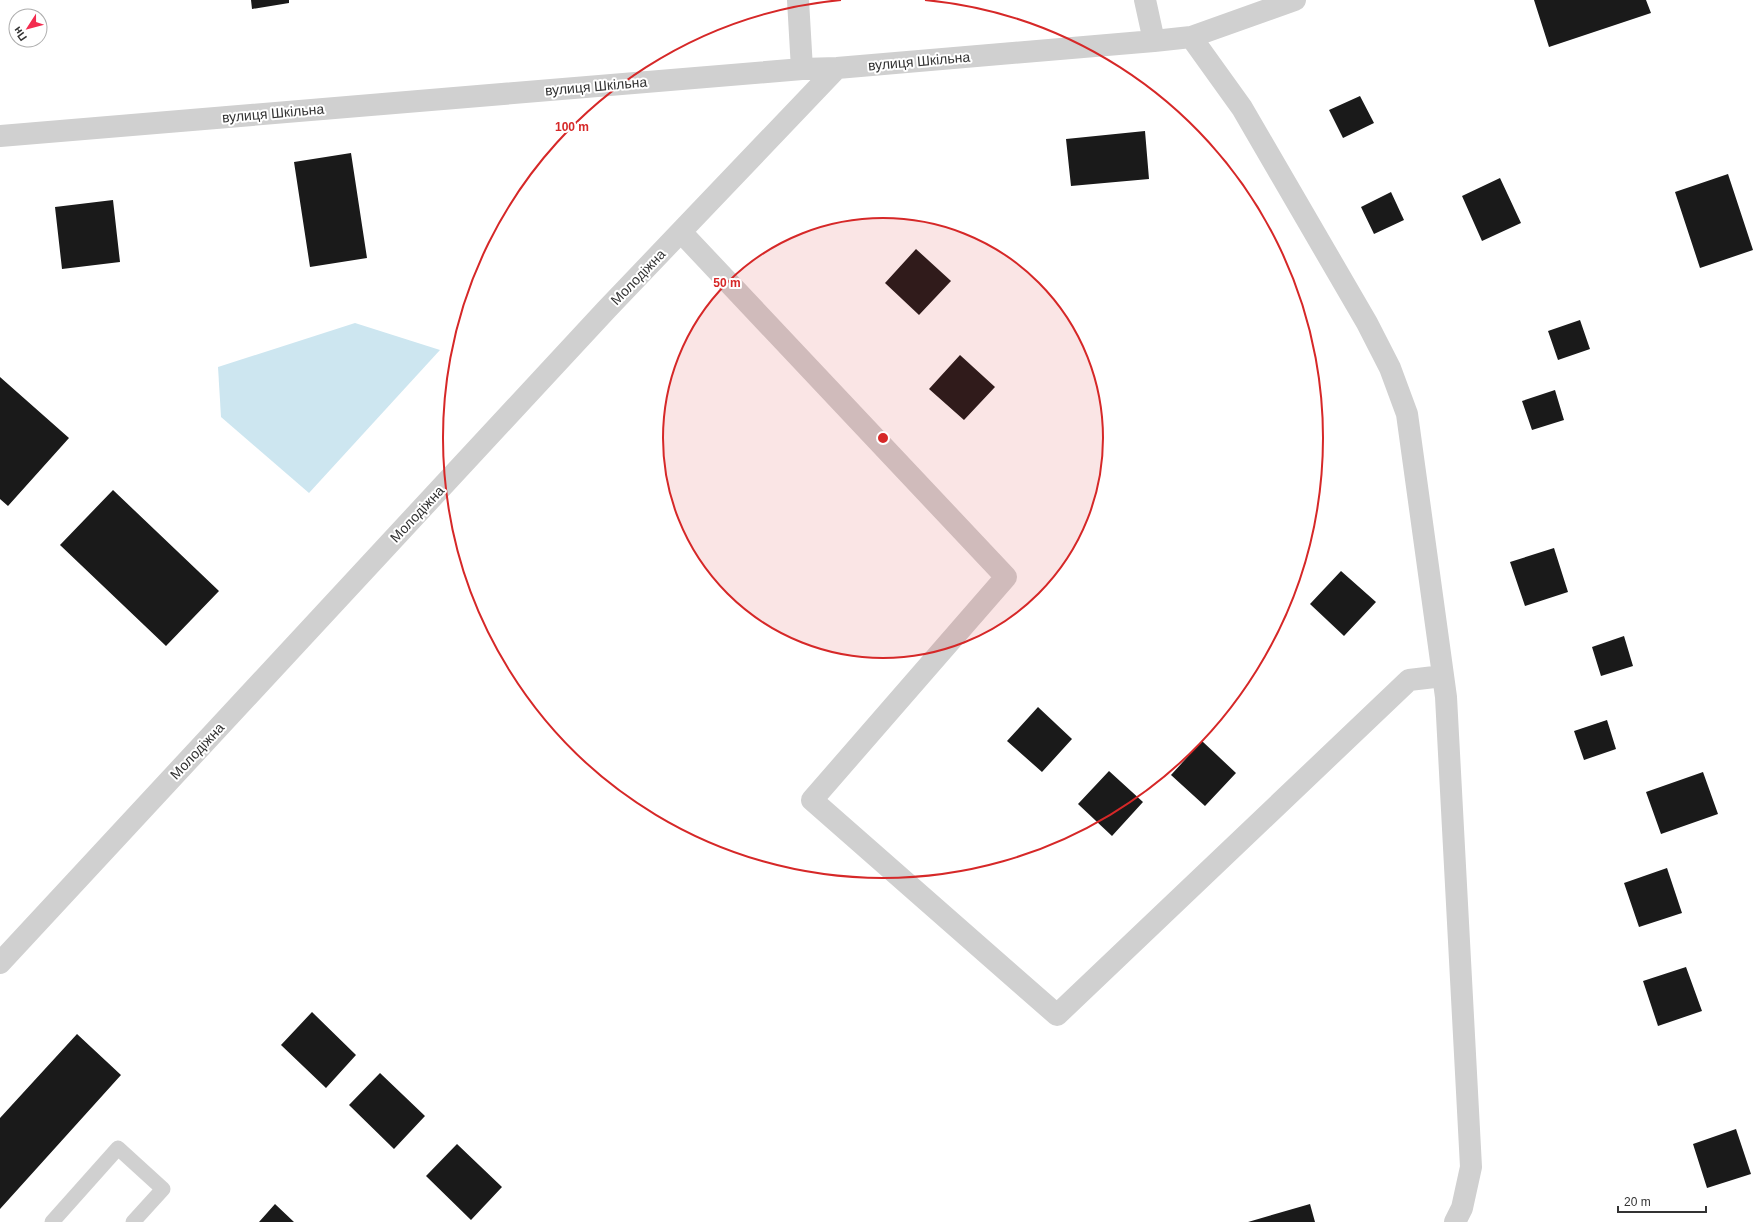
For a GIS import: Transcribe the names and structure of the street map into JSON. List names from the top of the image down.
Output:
{
  "streets": {
    "street": ["вулиця Шкільна", "Молодіжна"]
  },
  "crossings": [
    ["вулиця Шкільна", "Молодіжна"]
  ],
  "scale_bar": "20 m",
  "north": "bottom left",
  "rings": ["100 m", "50 m"]
}
